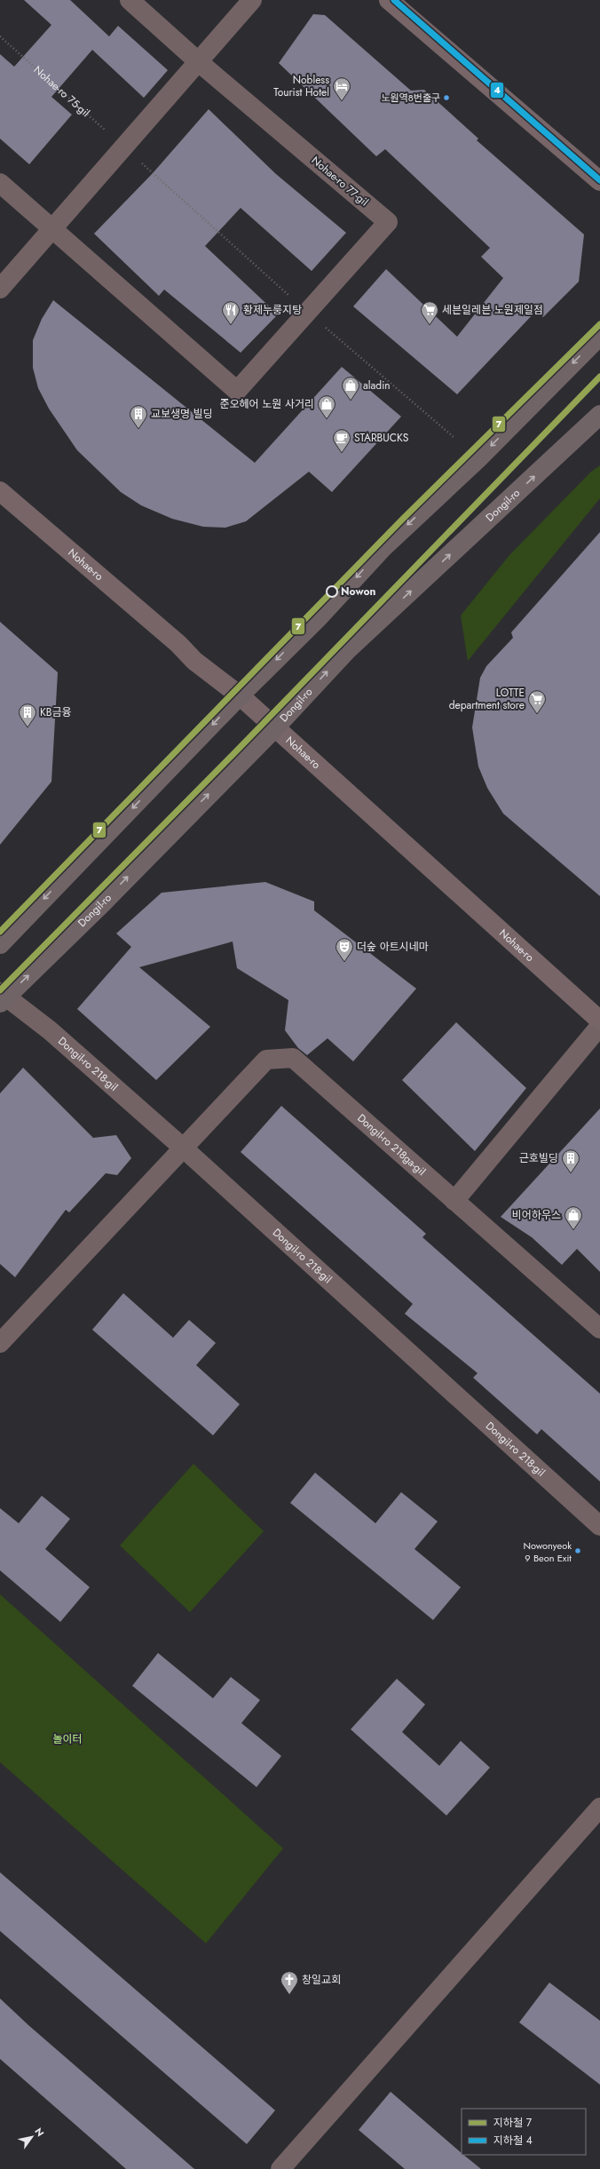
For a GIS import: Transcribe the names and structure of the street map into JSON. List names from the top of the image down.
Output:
{
  "streets": {
    "main road": ["Dongil-ro", "Nohae-ro"],
    "street": ["Nohae-ro 77-gil", "Dongil-ro 218-gil", "Dongil-ro 218ga-gil"],
    "path": ["Nohae-ro 75-gil"]
  },
  "crossings": [
    ["Dongil-ro", "Nohae-ro"],
    ["Dongil-ro", "Dongil-ro 218-gil"],
    ["Dongil-ro 218-gil", "Dongil-ro 218ga-gil"]
  ],
  "parks": ["놀이터"],
  "places": {
    "other": ["노원역8번출구", "Nowon", "Nowonyeok 9 Beon Exit"],
    "hotel": ["Nobless Tourist Hotel"],
    "restaurant": ["황제누룽지탕"],
    "supermarket": ["세븐일레븐 노원제일점", "LOTTE department store"],
    "shop": ["aladin", "준오헤어 노원 사거리", "비어하우스"],
    "building": ["교보생명 빌딩", "KB금융", "근호빌딩"],
    "cafe": ["STARBUCKS"],
    "theatre": ["더숲 아트시네마"],
    "church": ["창일교회"]
  },
  "lines": ["metro line 4", "metro line 7"],
  "legend": ["지하철 7", "지하철 4"],
  "north": "top right"
}
